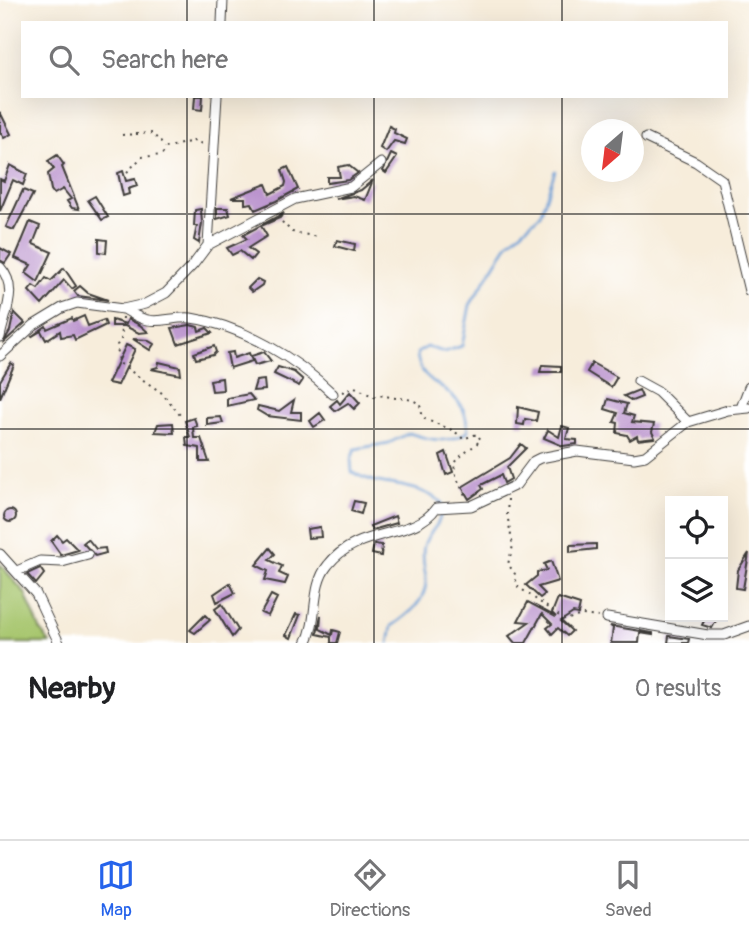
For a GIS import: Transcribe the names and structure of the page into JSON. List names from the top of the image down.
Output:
{
  "north": "bottom left",
  "page": {
    "search": "Search here",
    "heading": ["Nearby", "0 results"],
    "nav": ["Map", "Directions", "Saved"]
  }
}
